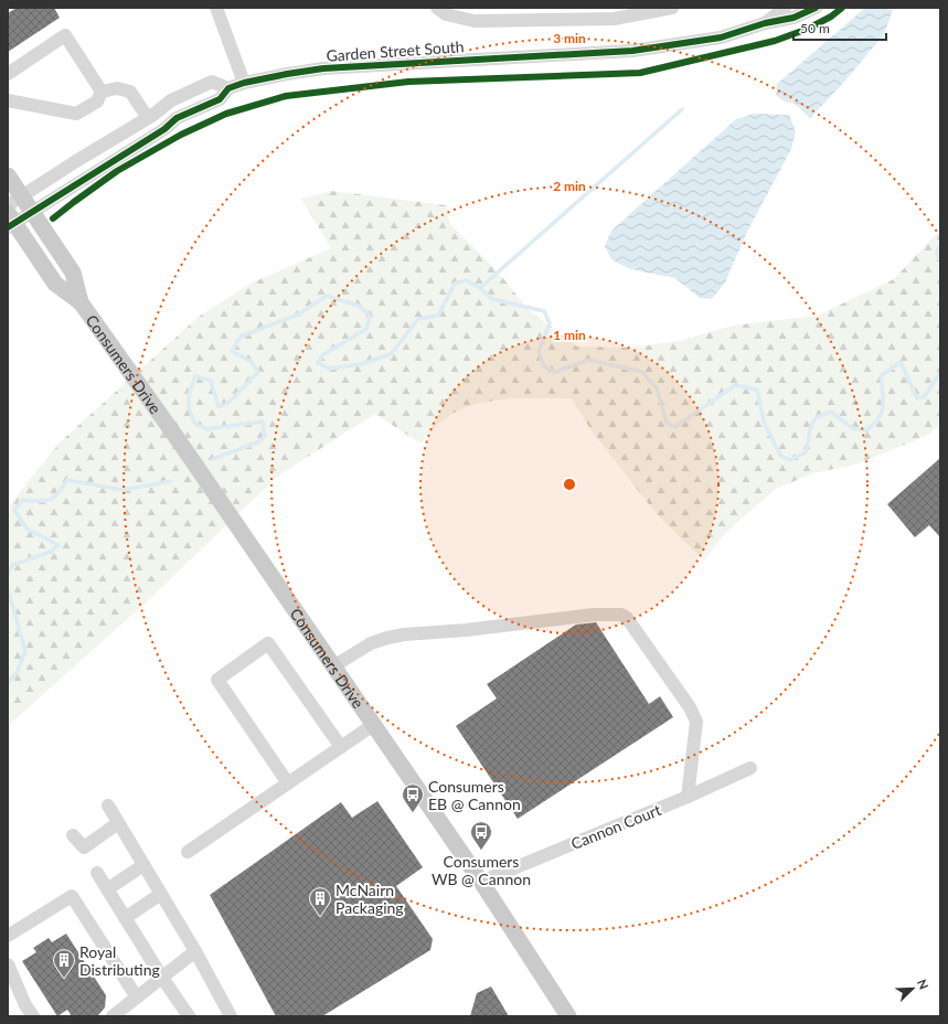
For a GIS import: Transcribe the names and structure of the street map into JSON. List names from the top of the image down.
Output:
{
  "streets": {
    "main road": ["Consumers Drive"],
    "street": ["Garden Street South", "Cannon Court"]
  },
  "crossings": [
    ["Garden Street South", "Consumers Drive"],
    ["Consumers Drive", "Cannon Court"]
  ],
  "places": {
    "bus stop": ["Consumers EB @ Cannon", "Consumers WB @ Cannon"],
    "building": ["McNairn Packaging", "Royal Distributing"]
  },
  "scale_bar": "50 m",
  "north": "top right",
  "rings": ["3 min", "2 min", "1 min"]
}
